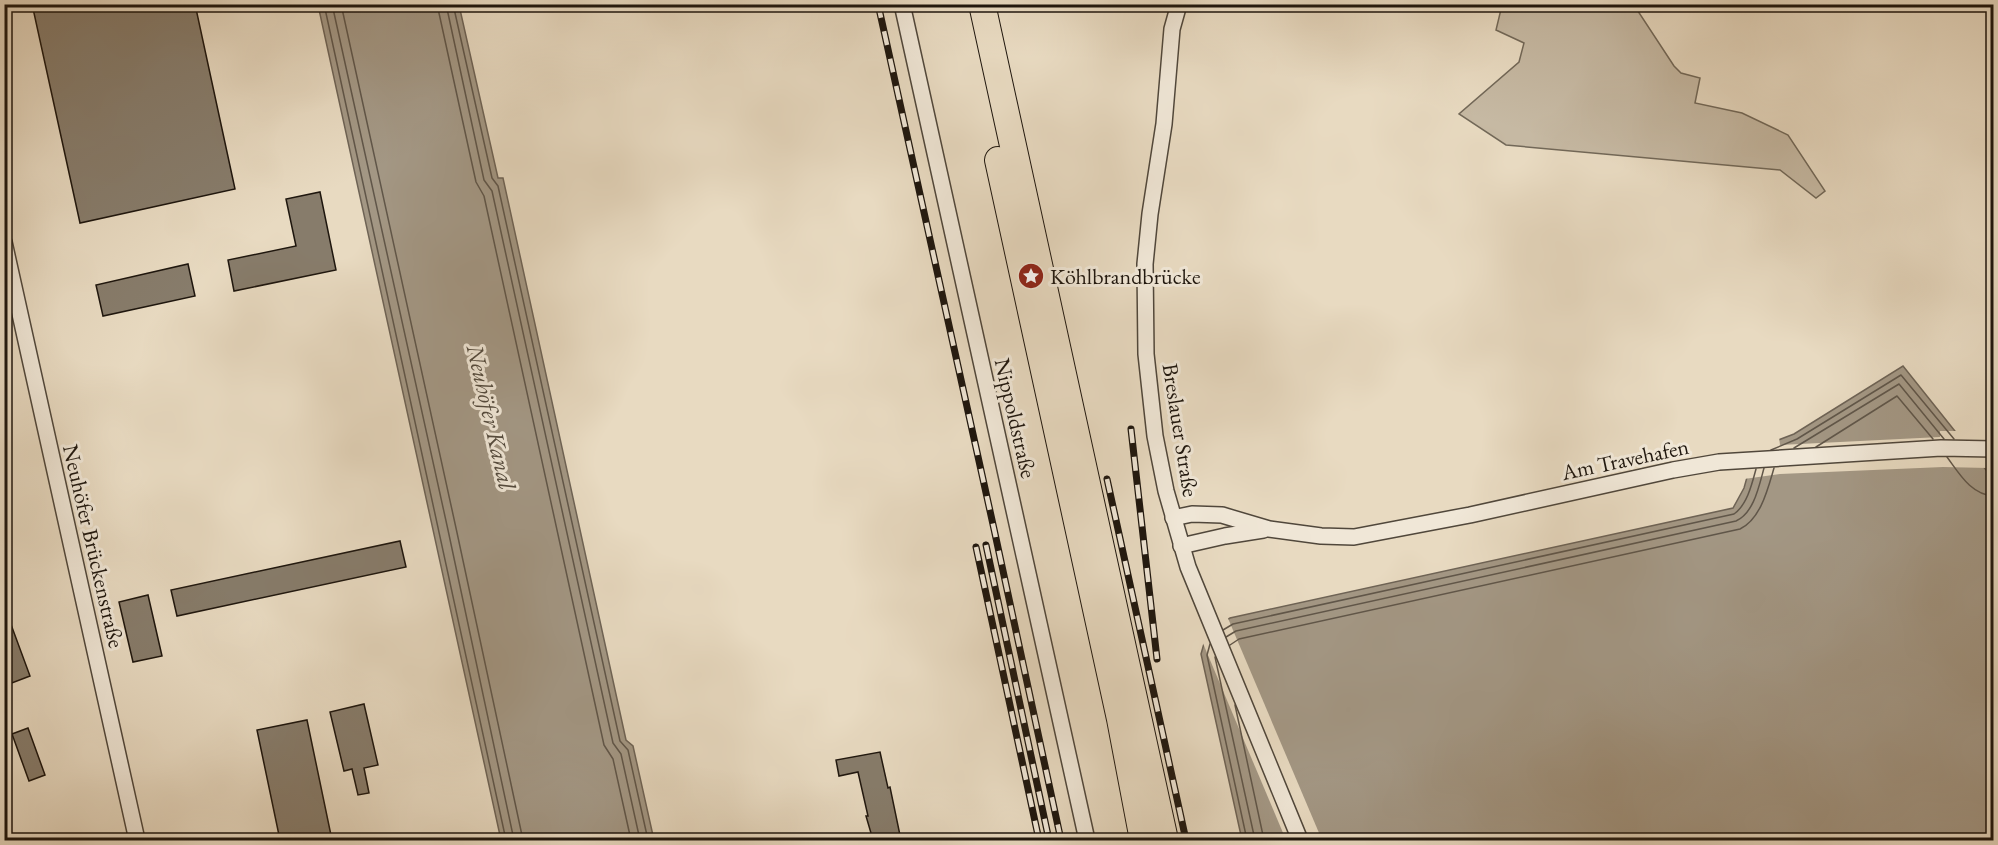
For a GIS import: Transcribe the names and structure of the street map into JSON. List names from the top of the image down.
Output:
{
  "streets": {
    "street": [
      "Nippoldstraße",
      "Breslauer Straße",
      "Am Travehafen",
      "Neuhöfer Brückenstraße"
    ]
  },
  "crossings": [
    ["Breslauer Straße", "Am Travehafen"]
  ],
  "water": ["Neuhöfer Kanal"],
  "places": {
    "place": ["Köhlbrandbrücke"]
  }
}
